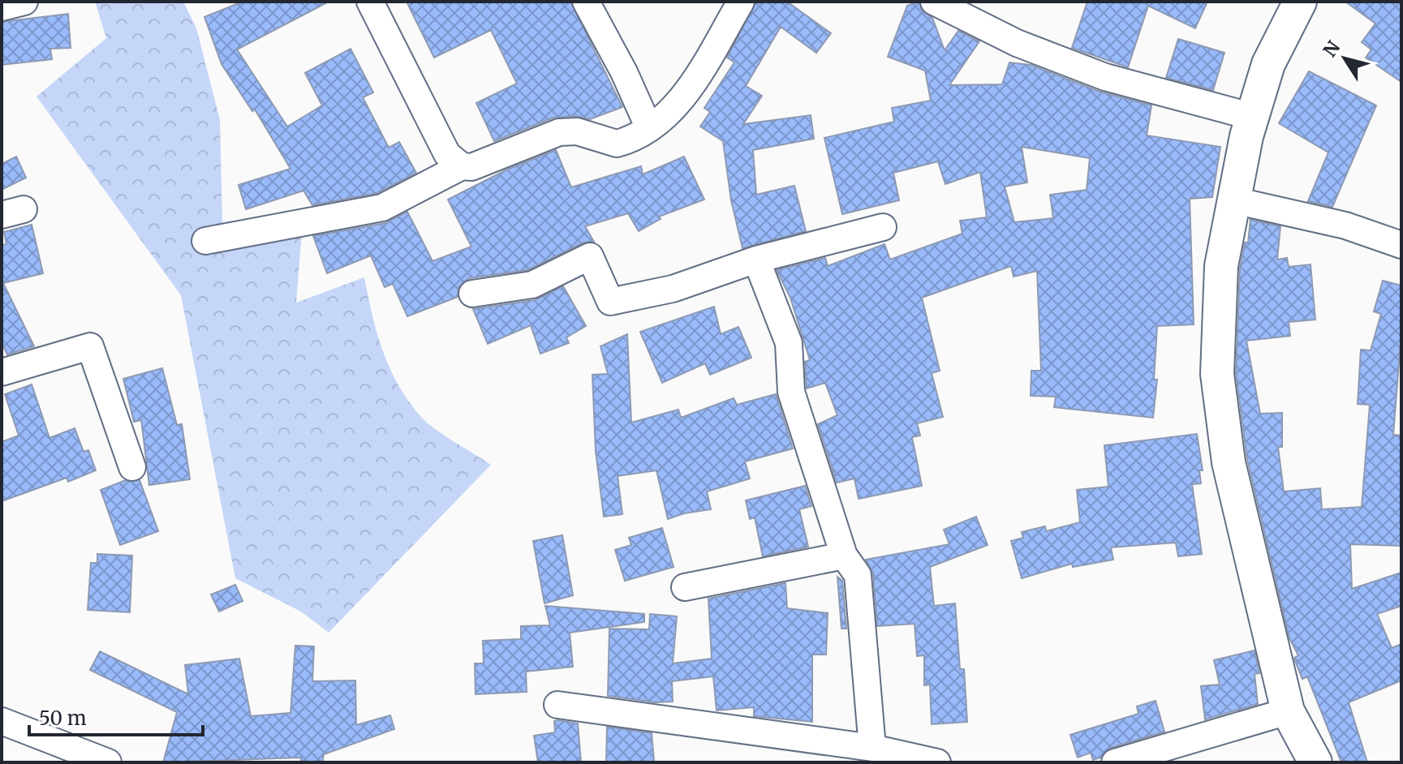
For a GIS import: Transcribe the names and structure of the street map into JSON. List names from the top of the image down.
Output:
{
  "scale_bar": "50 m",
  "north": "top left"
}
